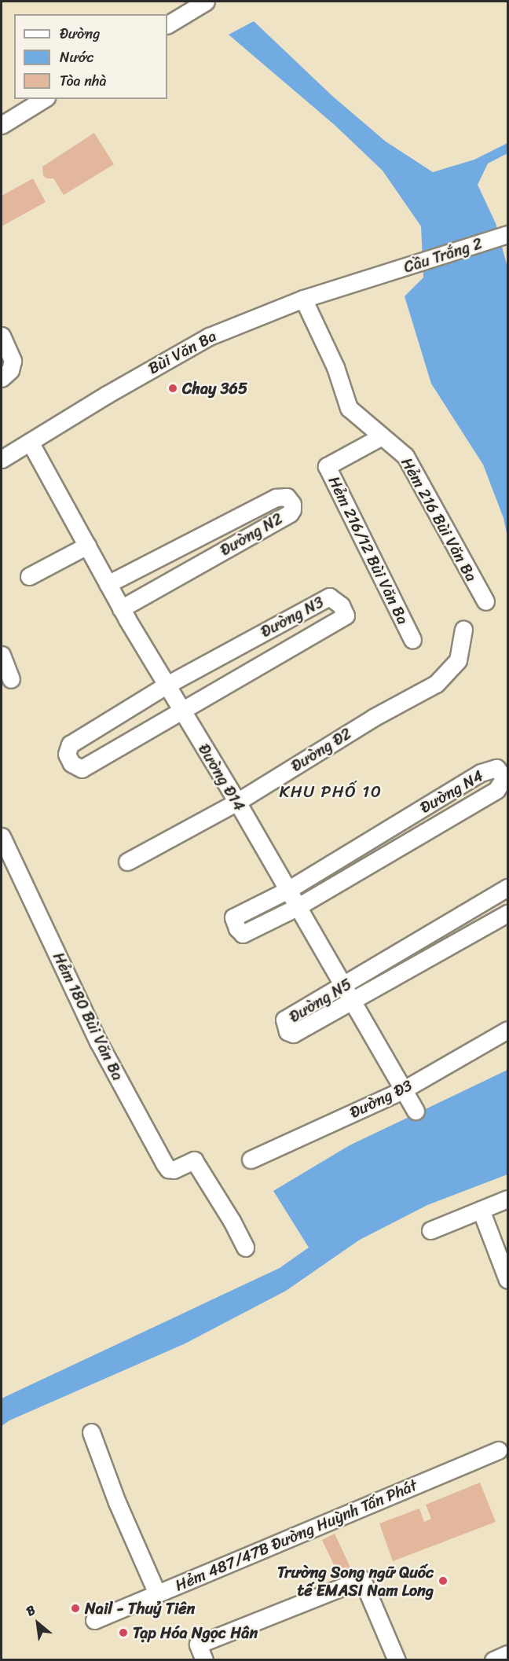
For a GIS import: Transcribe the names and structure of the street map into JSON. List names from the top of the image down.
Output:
{
  "streets": {
    "street": [
      "Cầu Trắng 2",
      "Bùi Văn Ba",
      "Hẻm 216 Bùi Văn Ba",
      "Đường N2",
      "Hẻm 216/12 Bùi Văn Ba",
      "Đường N3",
      "Đường Đ2",
      "Đường Đ14",
      "Đường N4",
      "Đường N5",
      "Hẻm 180 Bùi Văn Ba",
      "Đường Đ3",
      "Hẻm 487/47B Đường Huỳnh Tấn Phát"
    ]
  },
  "crossings": [
    ["Cầu Trắng 2", "Bùi Văn Ba"],
    ["Bùi Văn Ba", "Hẻm 216 Bùi Văn Ba"],
    ["Bùi Văn Ba", "Đường Đ14"],
    ["Hẻm 216 Bùi Văn Ba", "Hẻm 216/12 Bùi Văn Ba"],
    ["Đường N2", "Đường Đ14"],
    ["Đường N3", "Đường Đ14"],
    ["Đường Đ2", "Đường Đ14"],
    ["Đường Đ14", "Đường N4"],
    ["Đường Đ14", "Đường N5"],
    ["Đường Đ14", "Đường Đ3"]
  ],
  "districts": ["KHU PHỐ 10"],
  "places": [
    "Chay 365",
    "Trường Song ngữ Quốc tế EMASI Nam Long",
    "Nail - Thuỷ Tiên",
    "Tạp Hóa Ngọc Hân"
  ],
  "legend": ["Đường", "Nước", "Tòa nhà"],
  "north": "top left"
}
